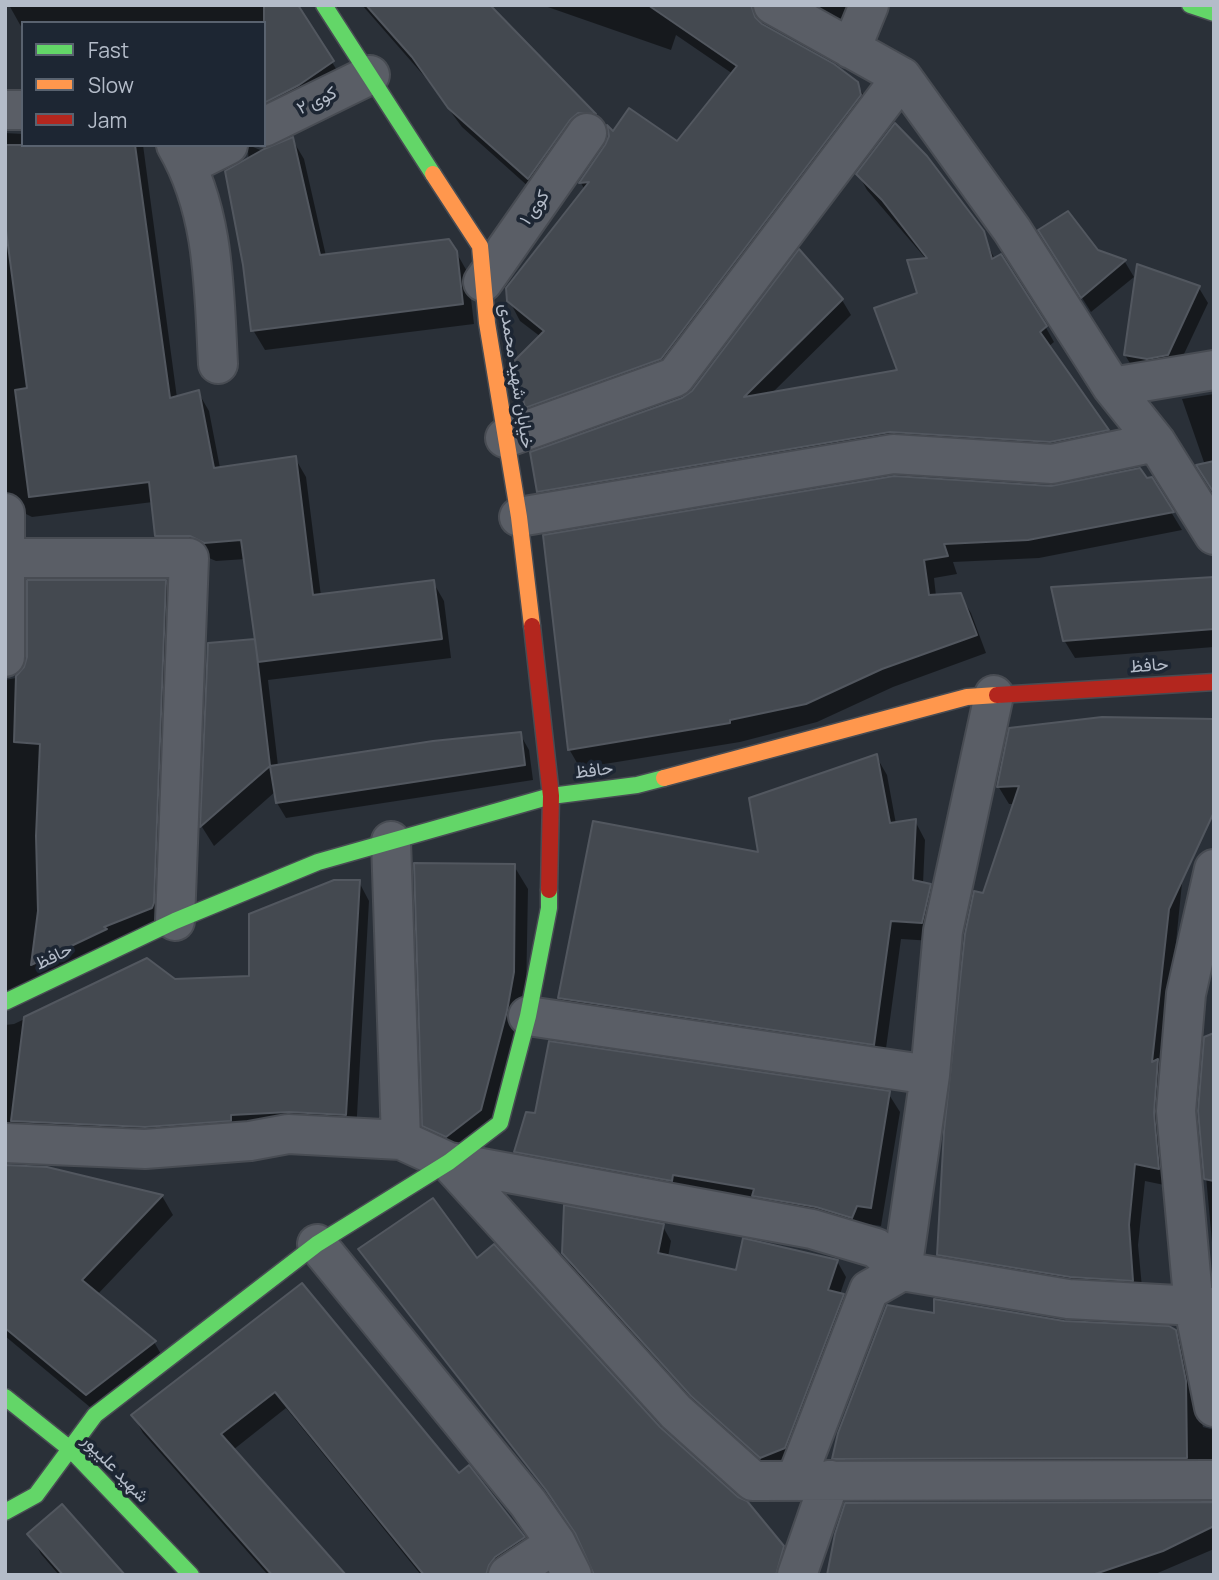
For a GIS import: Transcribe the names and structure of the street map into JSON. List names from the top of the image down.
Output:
{
  "streets": {
    "street": [
      "کوی ۲",
      "کوی ۱",
      "خیابان شهید محمدی",
      "حافظ",
      "شهید علیپور"
    ]
  },
  "crossings": [
    ["کوی ۲", "خیابان شهید محمدی"],
    ["کوی ۱", "خیابان شهید محمدی"],
    ["خیابان شهید محمدی", "حافظ"],
    ["خیابان شهید محمدی", "شهید علیپور"]
  ],
  "legend": ["Fast", "Slow", "Jam"]
}
